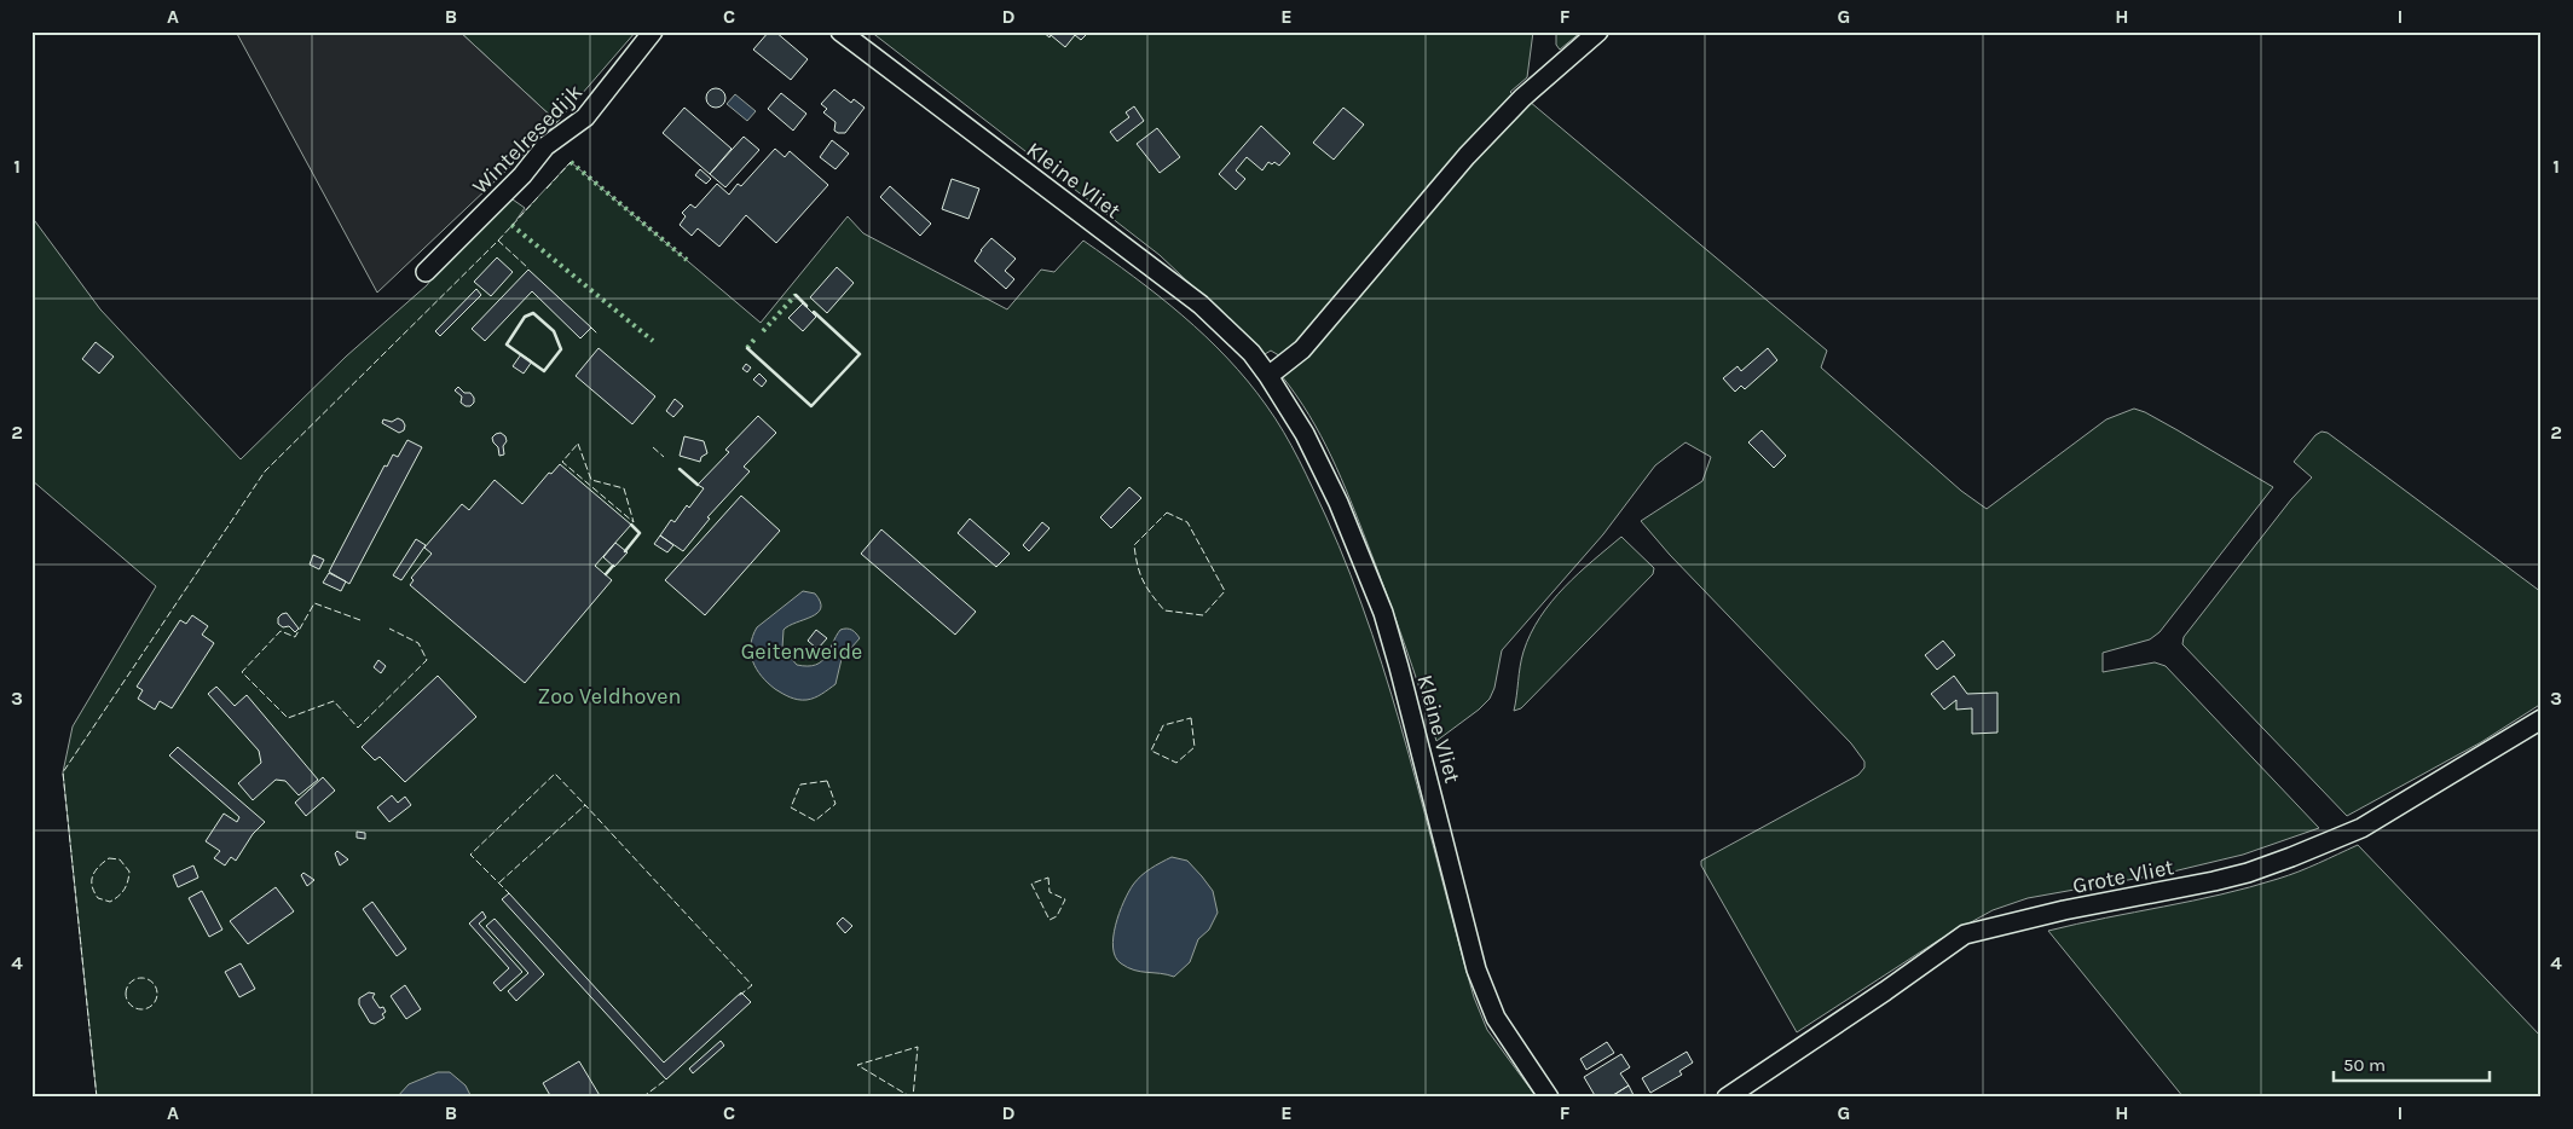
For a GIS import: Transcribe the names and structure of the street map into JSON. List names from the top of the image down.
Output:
{
  "streets": {
    "street": ["Wintelresedijk", "Kleine Vliet", "Grote Vliet"]
  },
  "parks": ["Geitenweide", "Zoo Veldhoven"],
  "scale_bar": "50 m",
  "grid": {
    "columns": [
      "A",
      "B",
      "C",
      "D",
      "E",
      "F",
      "G",
      "H",
      "I"
    ],
    "rows": [
      "1",
      "2",
      "3",
      "4"
    ]
  }
}
